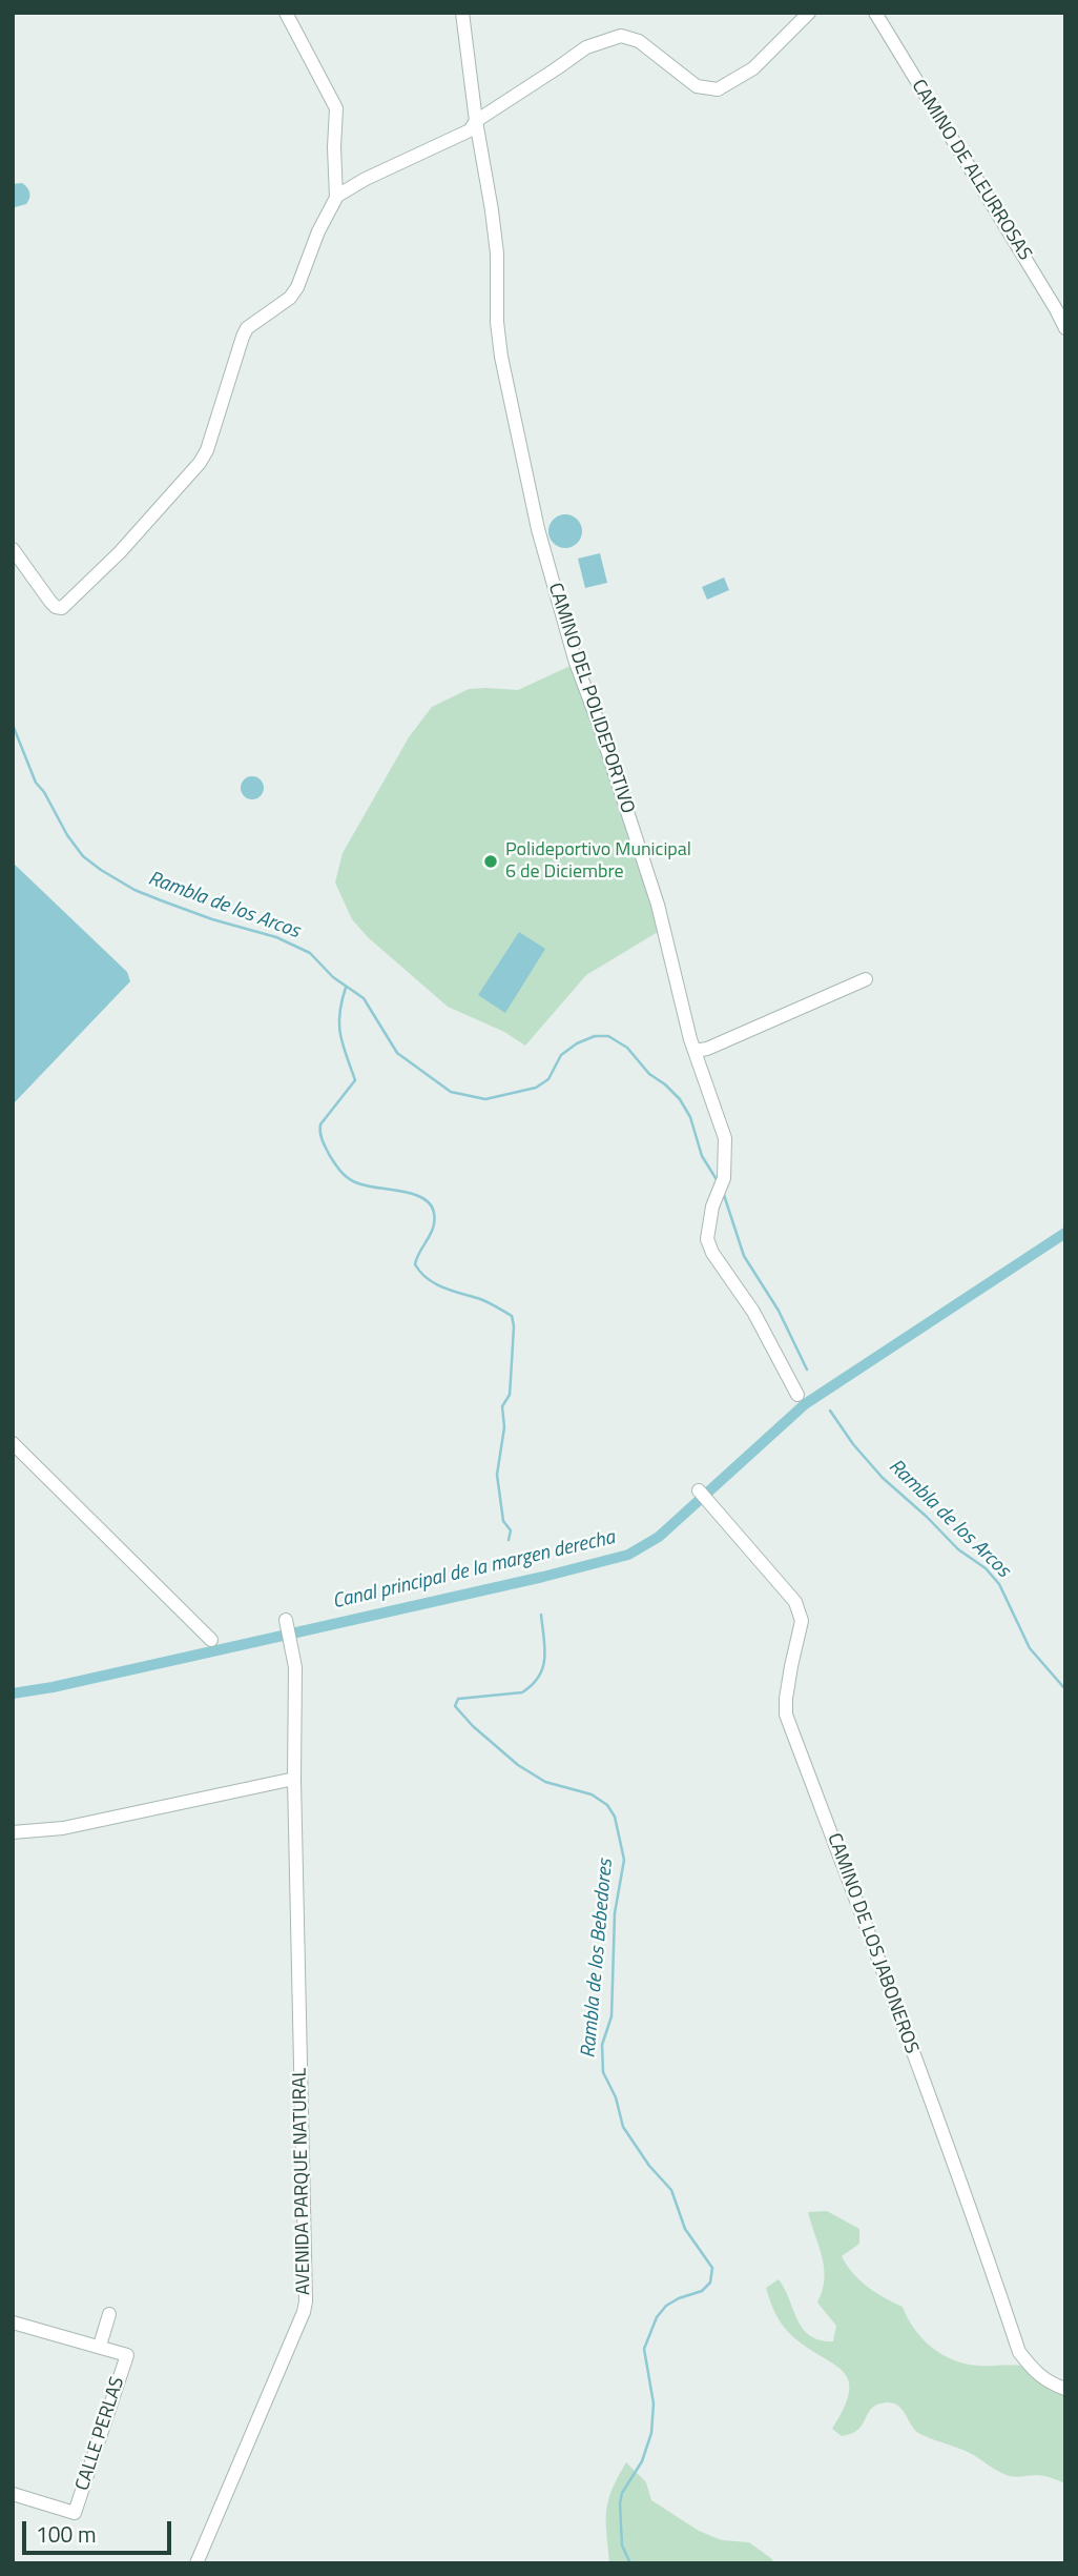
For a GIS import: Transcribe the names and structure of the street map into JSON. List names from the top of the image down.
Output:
{
  "streets": {
    "street": [
      "CAMINO DE ALEURROSAS",
      "CAMINO DEL POLIDEPORTIVO",
      "CAMINO DE LOS JABONEROS",
      "AVENIDA PARQUE NATURAL",
      "CALLE PERLAS"
    ]
  },
  "water": ["Rambla de los Arcos", "Canal principal de la margen derecha", "Rambla de los Bebedores"],
  "places": ["Polideportivo Municipal 6 de Diciembre"],
  "scale_bar": "100 m"
}
